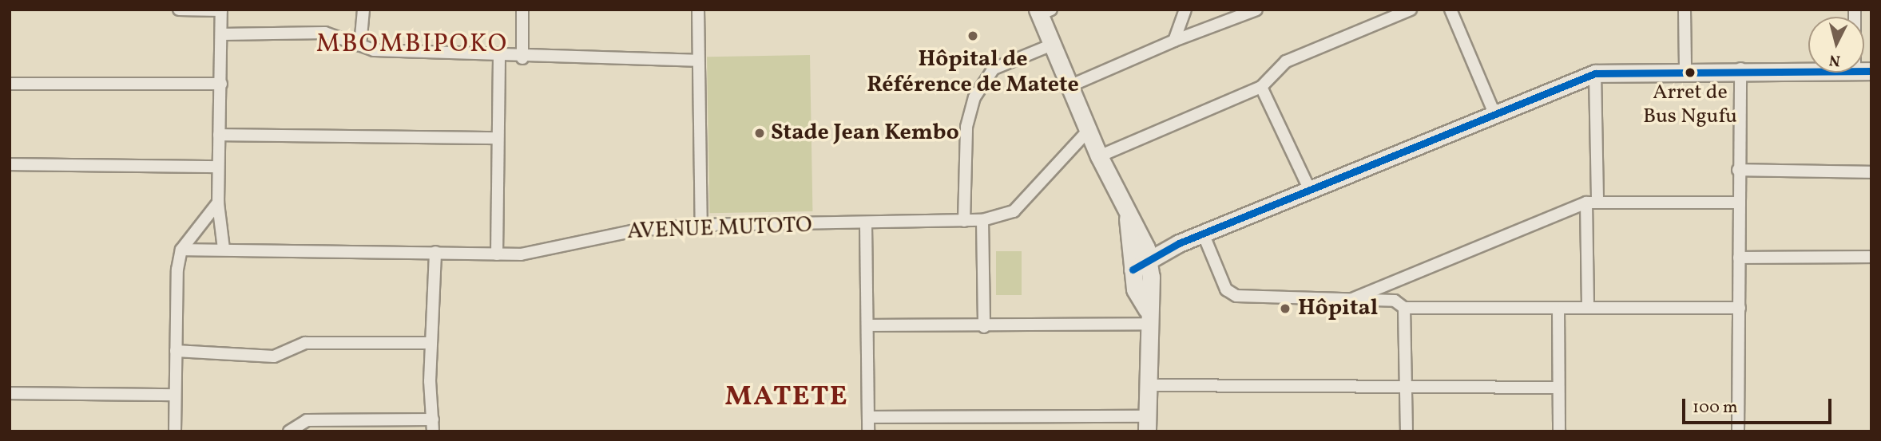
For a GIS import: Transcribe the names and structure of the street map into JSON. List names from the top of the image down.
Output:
{
  "streets": {
    "street": ["AVENUE MUTOTO"]
  },
  "districts": ["MBOMBIPOKO", "MATETE"],
  "places": [
    "Hôpital de Référence de Matete",
    "Arret de Bus Ngufu",
    "Stade Jean Kembo",
    "Hôpital"
  ],
  "scale_bar": "100 m",
  "north": "bottom"
}
